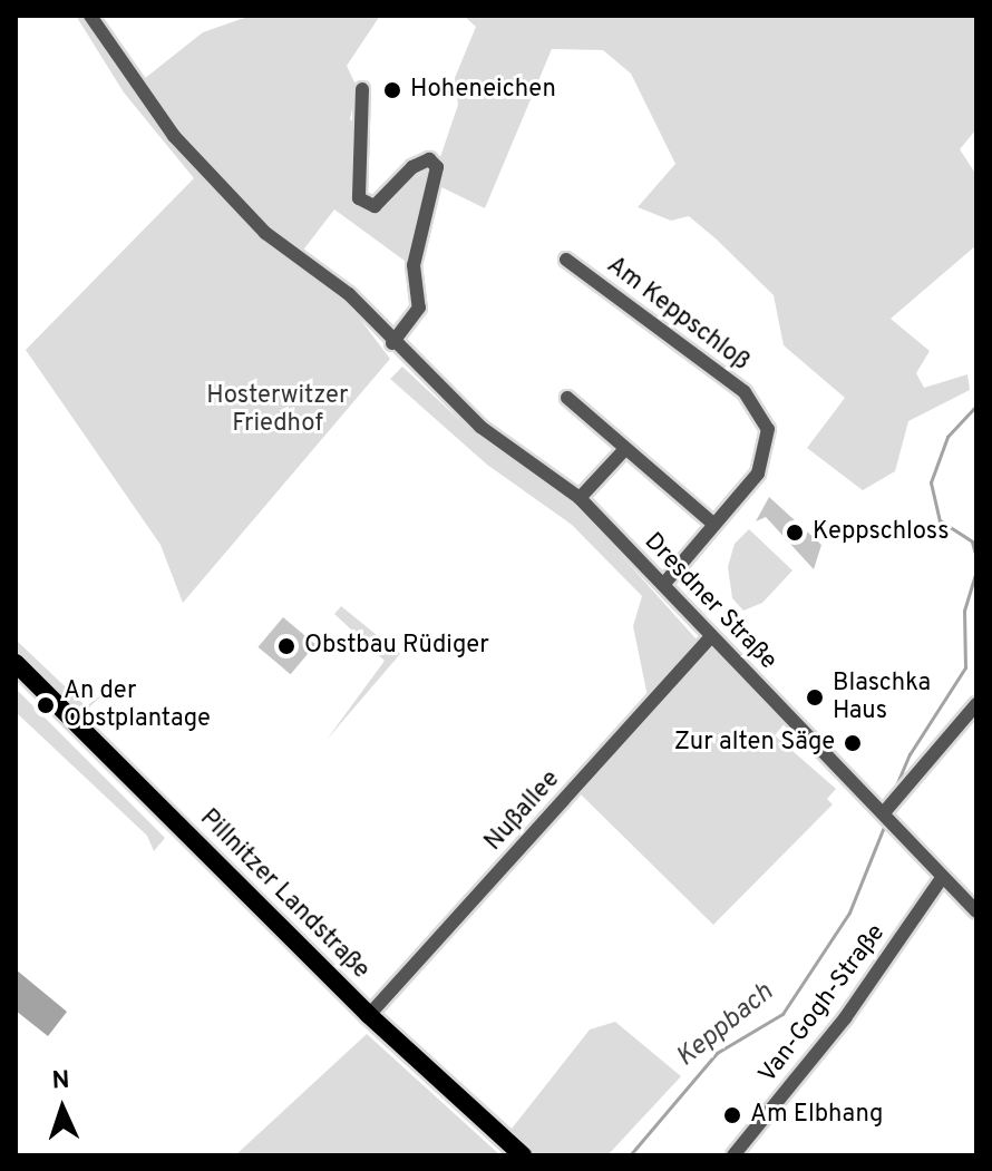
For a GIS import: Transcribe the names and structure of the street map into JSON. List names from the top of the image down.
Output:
{
  "streets": {
    "main road": ["Pillnitzer Landstraße"],
    "street": [
      "Am Keppschloß",
      "Dresdner Straße",
      "Nußallee",
      "Van-Gogh-Straße"
    ]
  },
  "crossings": [
    ["Am Keppschloß", "Dresdner Straße"],
    ["Dresdner Straße", "Nußallee"],
    ["Dresdner Straße", "Van-Gogh-Straße"],
    ["Nußallee", "Pillnitzer Landstraße"]
  ],
  "water": ["Keppbach"],
  "parks": ["Hosterwitzer Friedhof"],
  "places": [
    "Hoheneichen",
    "Keppschloss",
    "Obstbau Rüdiger",
    "Blaschka Haus",
    "An der Obstplantage",
    "Zur alten Säge",
    "Am Elbhang"
  ],
  "north": "top"
}
